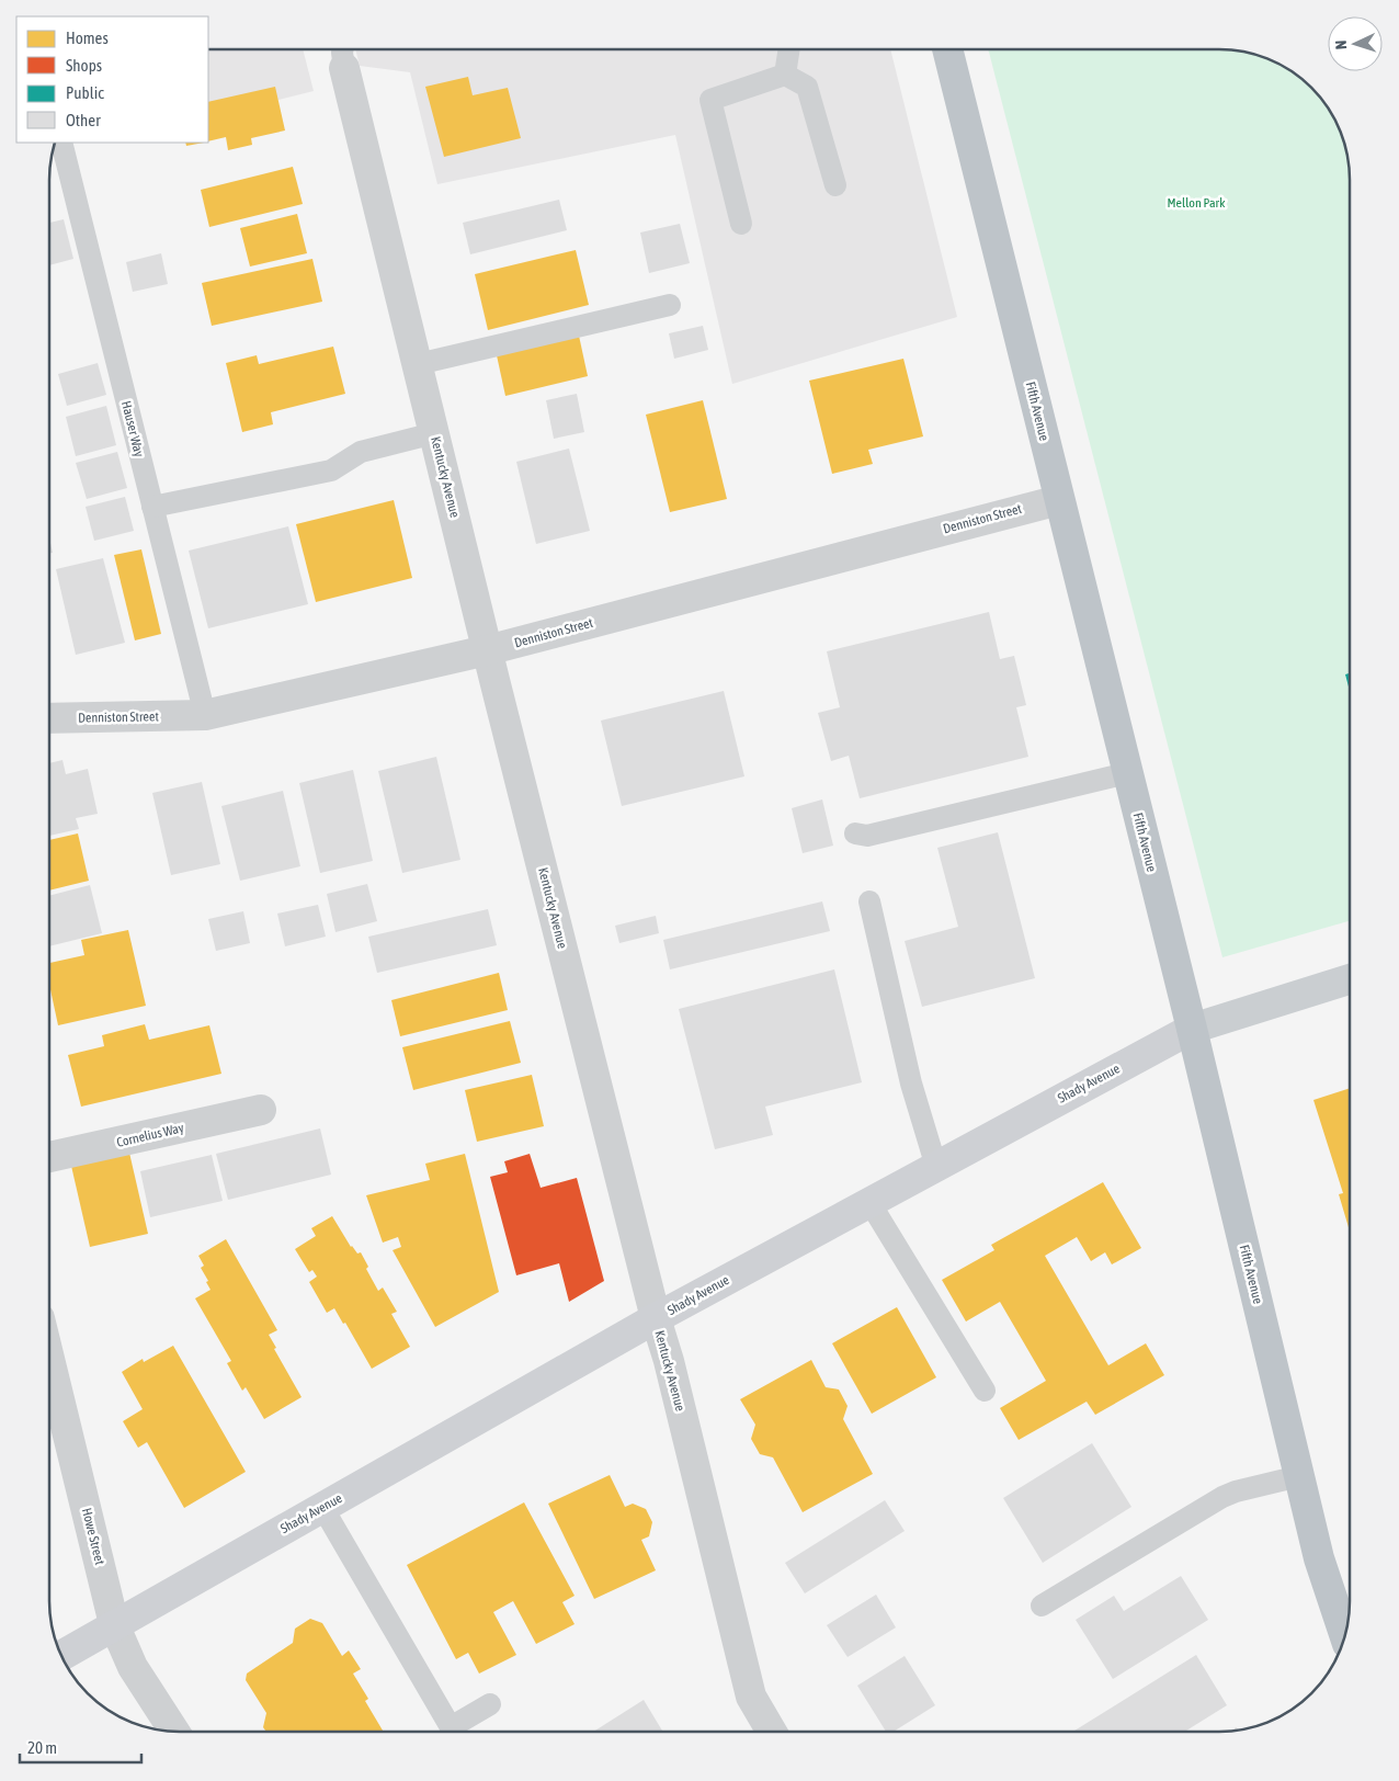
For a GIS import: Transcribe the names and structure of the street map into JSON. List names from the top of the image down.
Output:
{
  "streets": {
    "highway": ["Fifth Avenue"],
    "main road": ["Shady Avenue"],
    "street": [
      "Kentucky Avenue",
      "Denniston Street",
      "Cornelius Way",
      "Howe Street"
    ],
    "lane": ["Hauser Way"]
  },
  "crossings": [
    ["Fifth Avenue", "Denniston Street"],
    ["Fifth Avenue", "Shady Avenue"],
    ["Hauser Way", "Denniston Street"],
    ["Kentucky Avenue", "Denniston Street"],
    ["Kentucky Avenue", "Shady Avenue"],
    ["Shady Avenue", "Howe Street"]
  ],
  "parks": ["Mellon Park"],
  "legend": [
    "Homes",
    "Shops",
    "Public",
    "Other"
  ],
  "scale_bar": "20 m",
  "north": "left"
}
